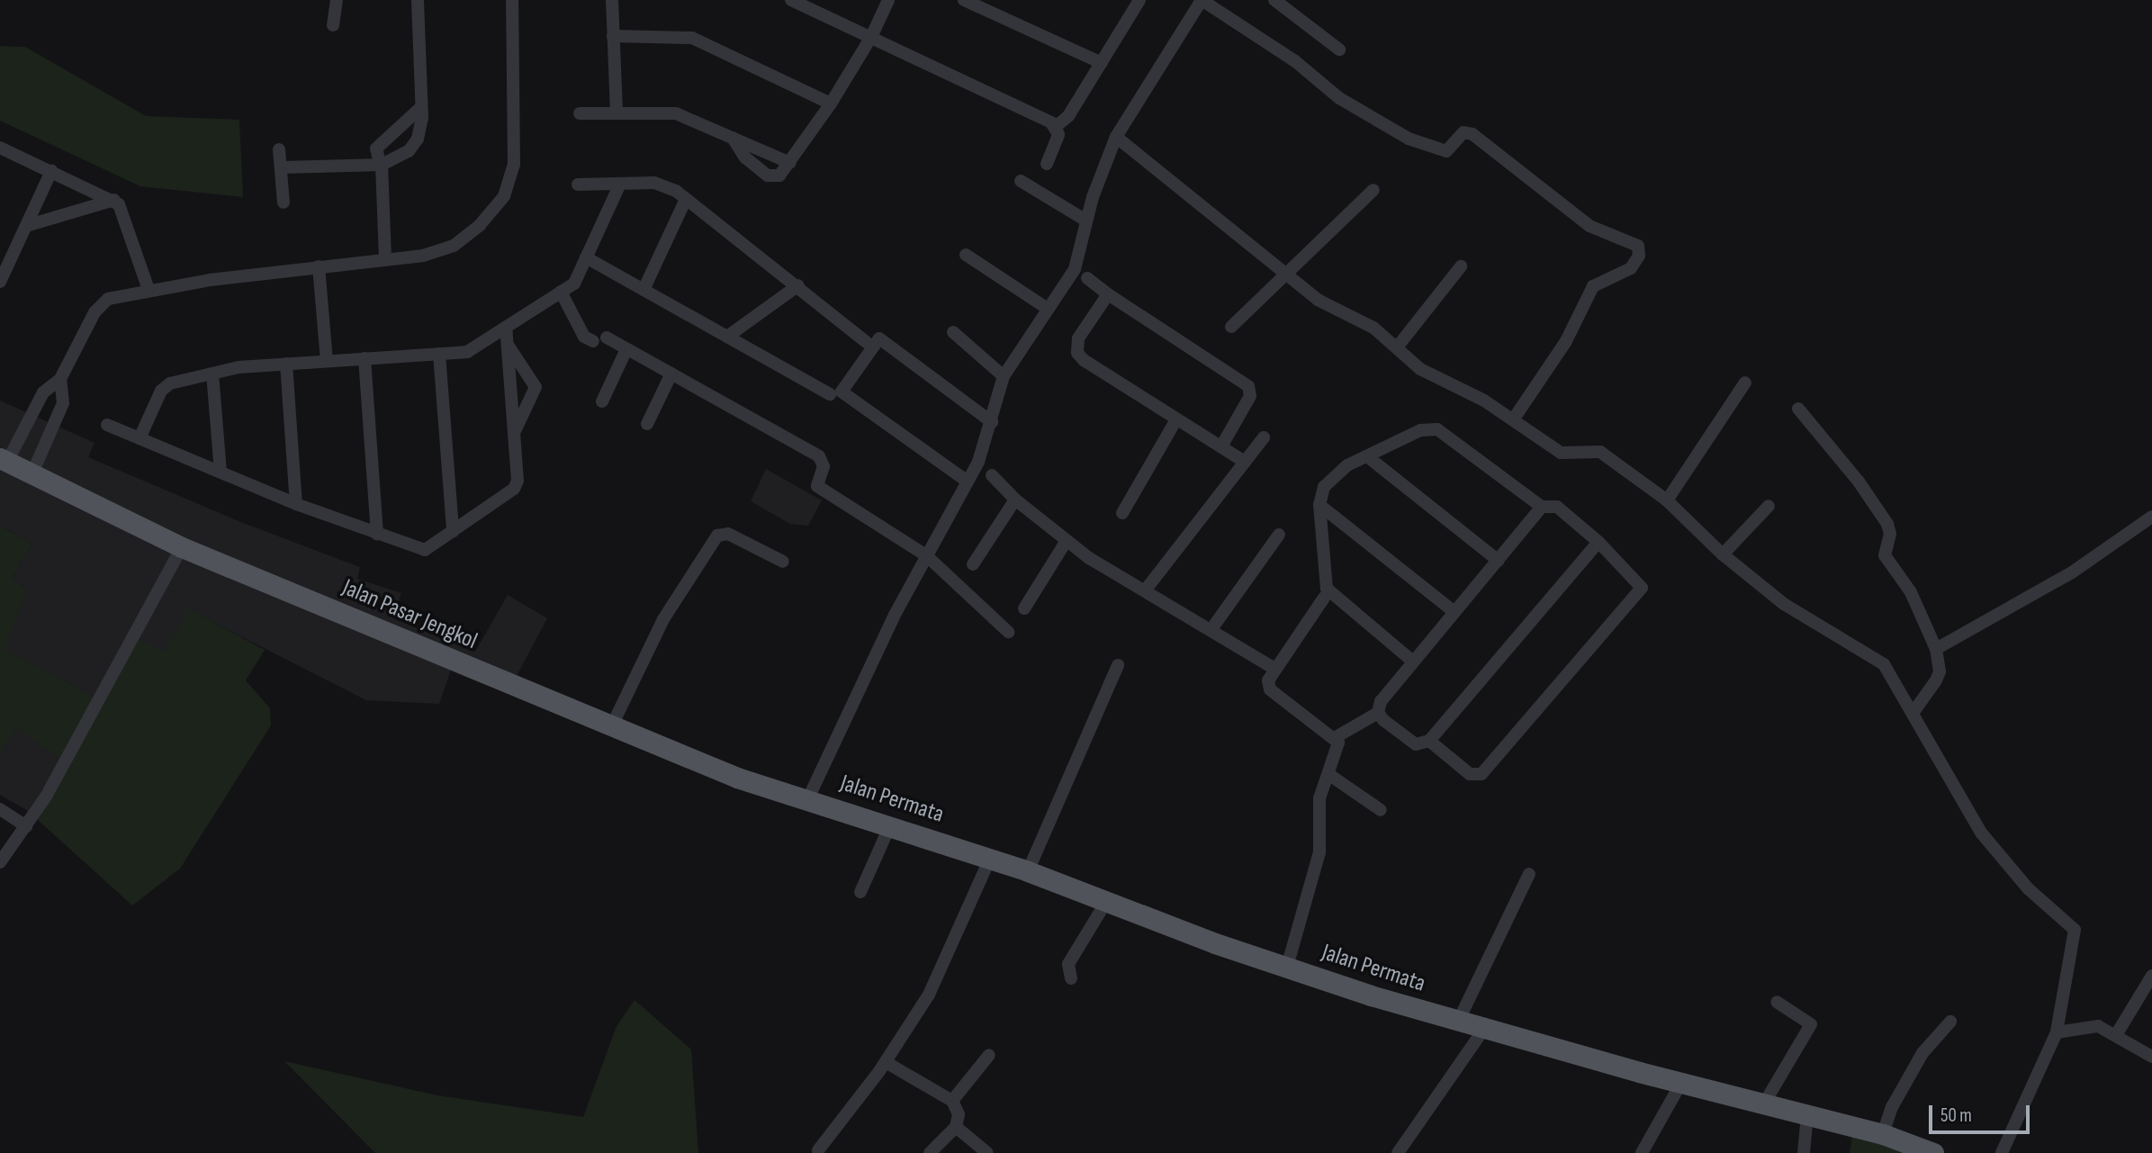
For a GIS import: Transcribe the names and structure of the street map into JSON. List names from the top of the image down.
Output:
{
  "streets": {
    "main road": ["Jalan Pasar Jengkol", "Jalan Permata"]
  },
  "crossings": [
    ["Jalan Pasar Jengkol", "Jalan Permata"]
  ],
  "scale_bar": "50 m"
}
